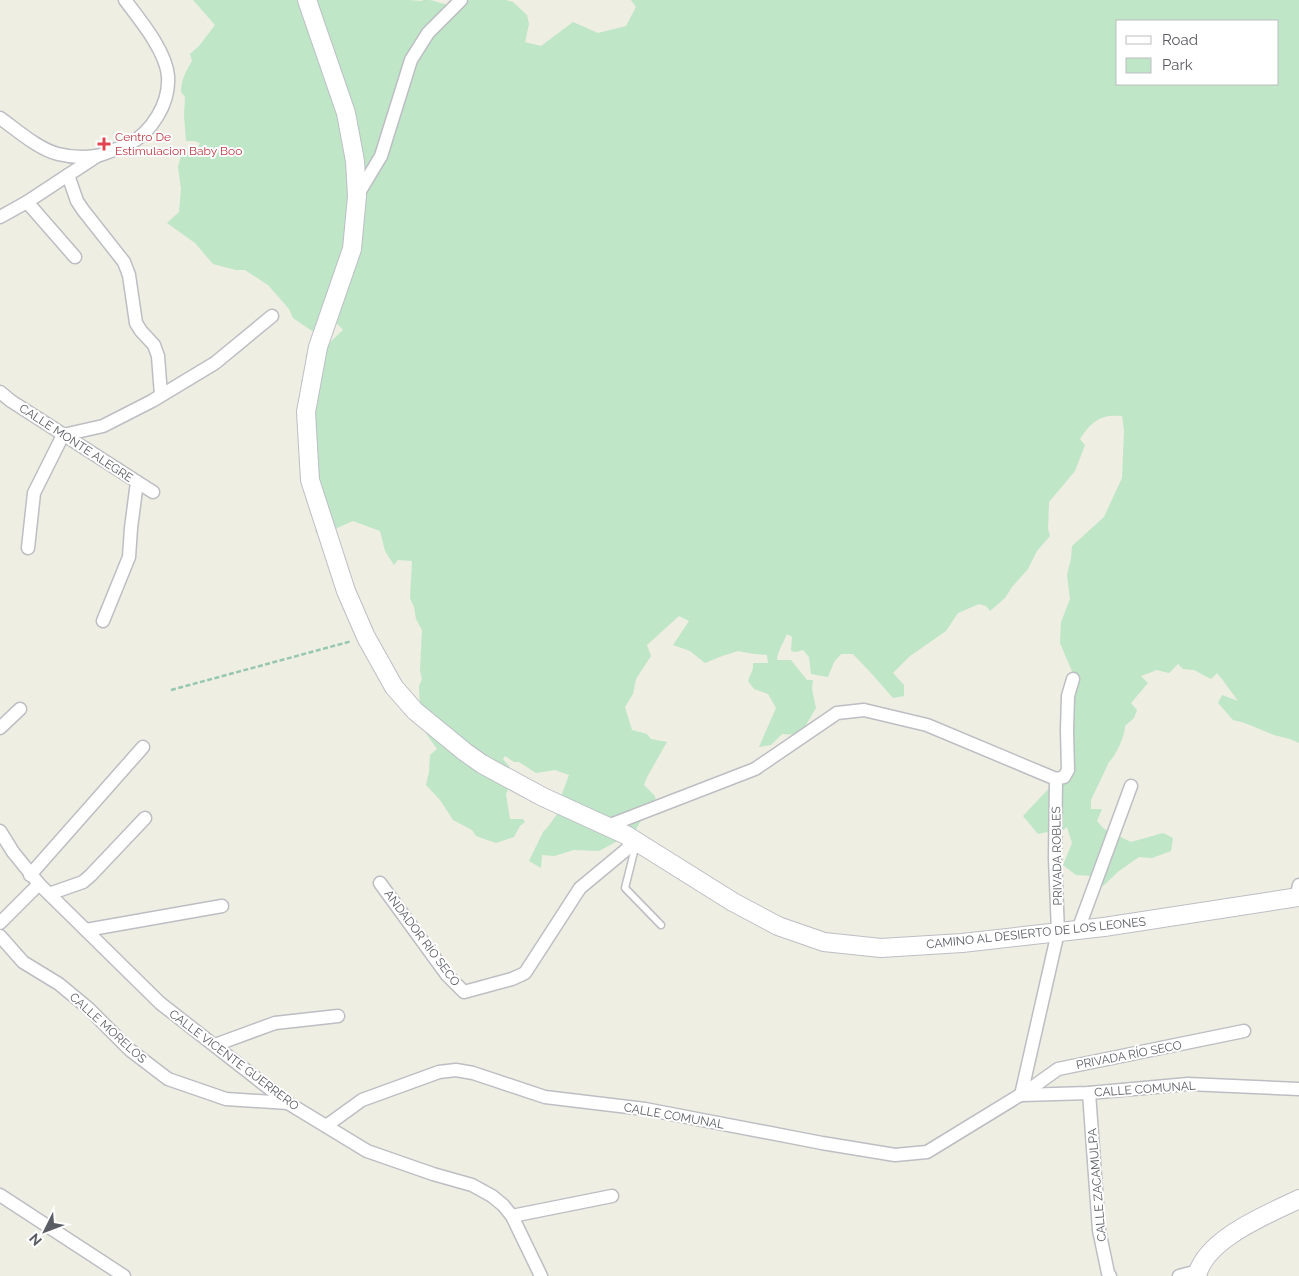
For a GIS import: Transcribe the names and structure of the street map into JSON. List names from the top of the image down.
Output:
{
  "streets": {
    "main road": ["CAMINO AL DESIERTO DE LOS LEONES"],
    "street": [
      "CALLE MONTE ALEGRE",
      "PRIVADA ROBLES",
      "ANDADOR RÍO SECO",
      "CALLE MORELOS",
      "PRIVADA RÍO SECO",
      "CALLE VICENTE GUERRERO",
      "CALLE COMUNAL",
      "CALLE ZACAMULPA"
    ]
  },
  "crossings": [
    ["PRIVADA ROBLES", "CAMINO AL DESIERTO DE LOS LEONES"],
    ["CAMINO AL DESIERTO DE LOS LEONES", "ANDADOR RÍO SECO"],
    ["CALLE MORELOS", "CALLE VICENTE GUERRERO"],
    ["PRIVADA RÍO SECO", "CALLE COMUNAL"],
    ["CALLE VICENTE GUERRERO", "CALLE COMUNAL"],
    ["CALLE COMUNAL", "CALLE ZACAMULPA"]
  ],
  "places": {
    "health": ["Centro De Estimulacion Baby Boo"]
  },
  "legend": ["Road", "Park"],
  "north": "bottom left"
}
